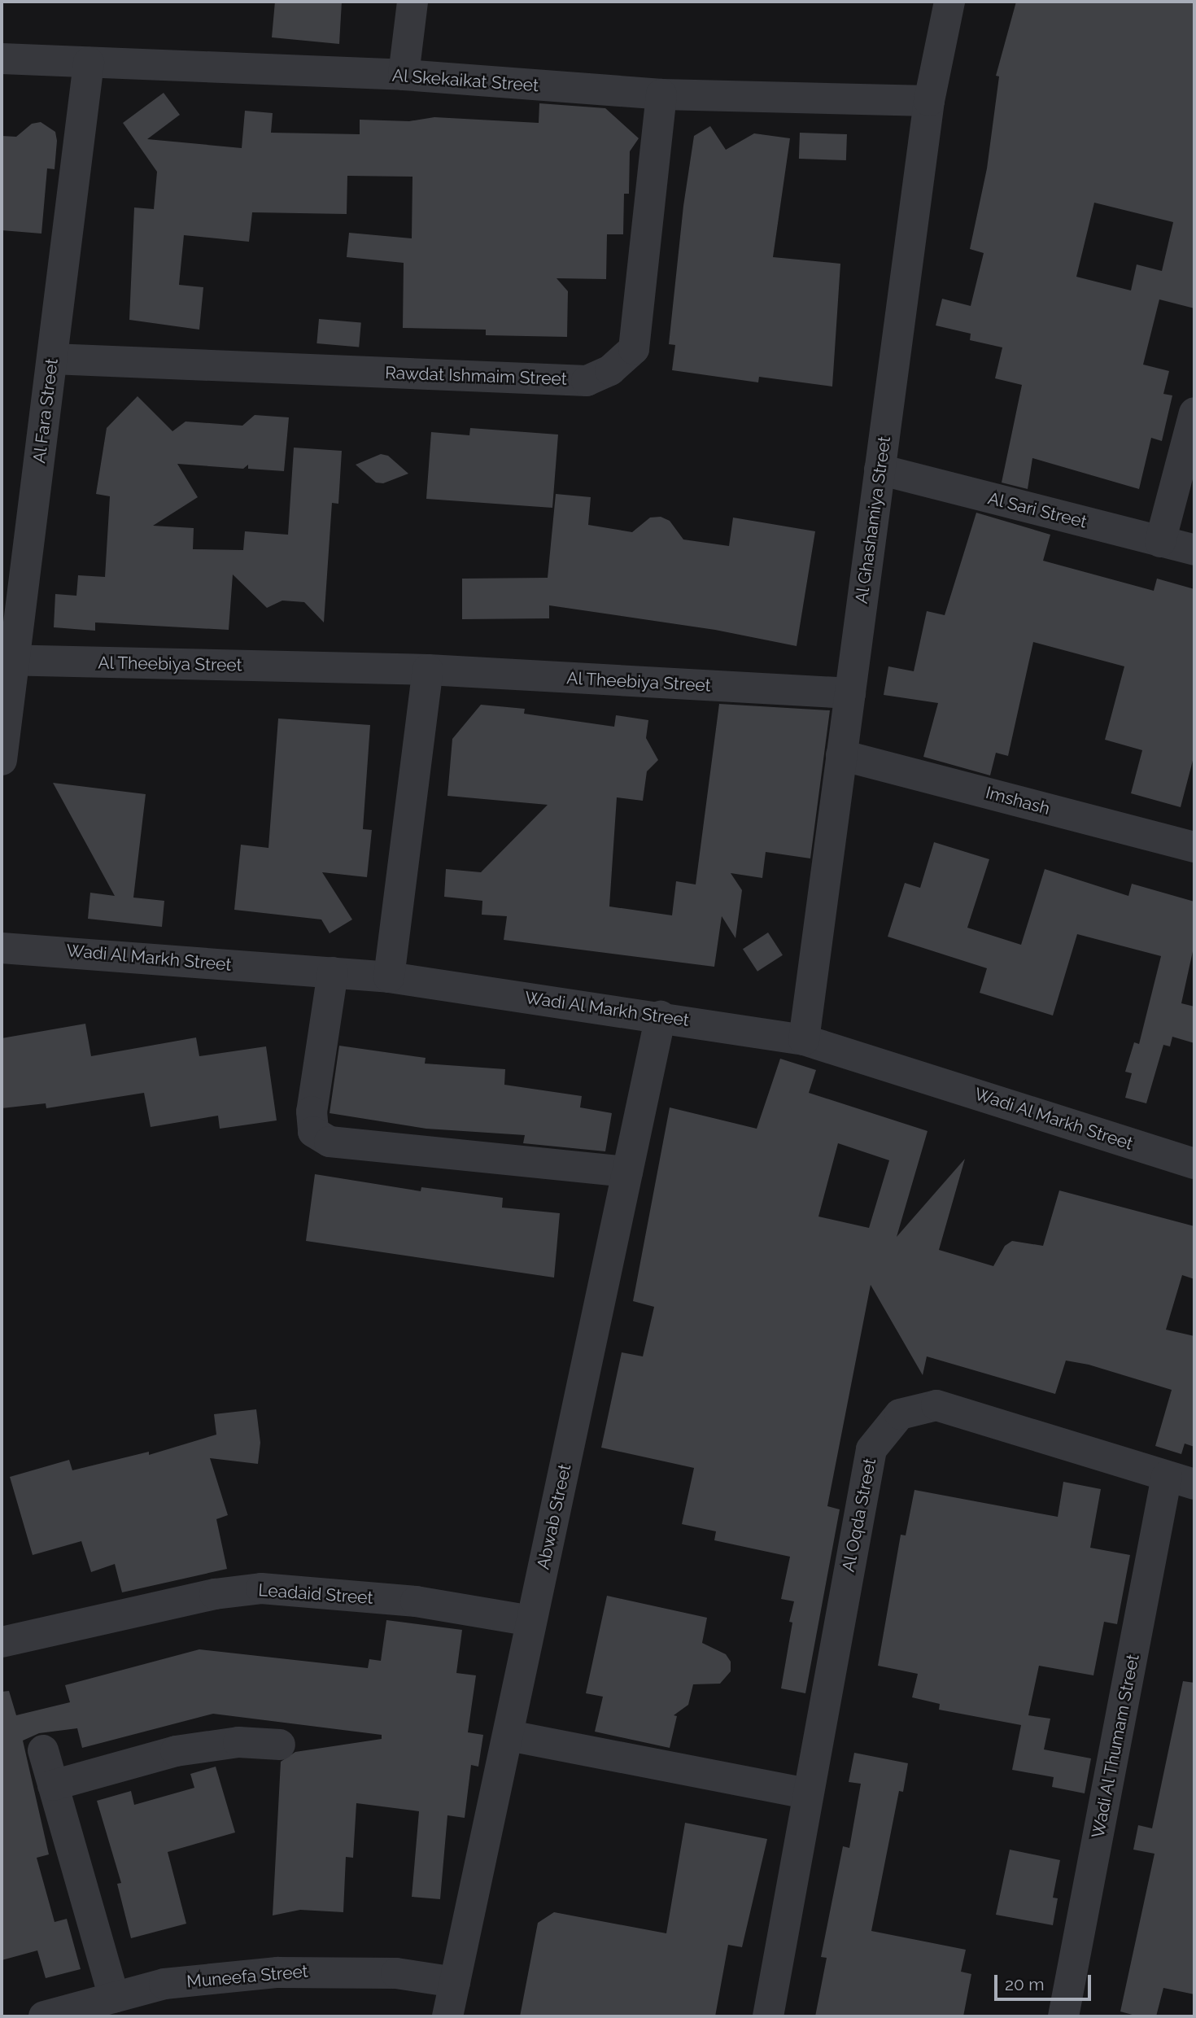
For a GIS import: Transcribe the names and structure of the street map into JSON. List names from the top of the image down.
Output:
{
  "streets": {
    "street": [
      "Al Skekaikat Street",
      "Rawdat Ishmaim Street",
      "Al Fara Street",
      "Al Sari Street",
      "Al Ghashamiya Street",
      "Al Theebiya Street",
      "Imshash",
      "Wadi Al Markh Street",
      "Al Oqda Street",
      "Abwab Street",
      "Leadaid Street",
      "Wadi Al Thumam Street",
      "Muneefa Street"
    ]
  },
  "crossings": [
    ["Al Skekaikat Street", "Rawdat Ishmaim Street"],
    ["Al Skekaikat Street", "Al Fara Street"],
    ["Al Skekaikat Street", "Al Ghashamiya Street"],
    ["Rawdat Ishmaim Street", "Al Fara Street"],
    ["Al Fara Street", "Al Theebiya Street"],
    ["Al Sari Street", "Al Ghashamiya Street"],
    ["Al Ghashamiya Street", "Al Theebiya Street"],
    ["Al Ghashamiya Street", "Imshash"],
    ["Al Ghashamiya Street", "Wadi Al Markh Street"],
    ["Wadi Al Markh Street", "Abwab Street"],
    ["Al Oqda Street", "Wadi Al Thumam Street"],
    ["Abwab Street", "Leadaid Street"],
    ["Abwab Street", "Muneefa Street"]
  ],
  "scale_bar": "20 m"
}
